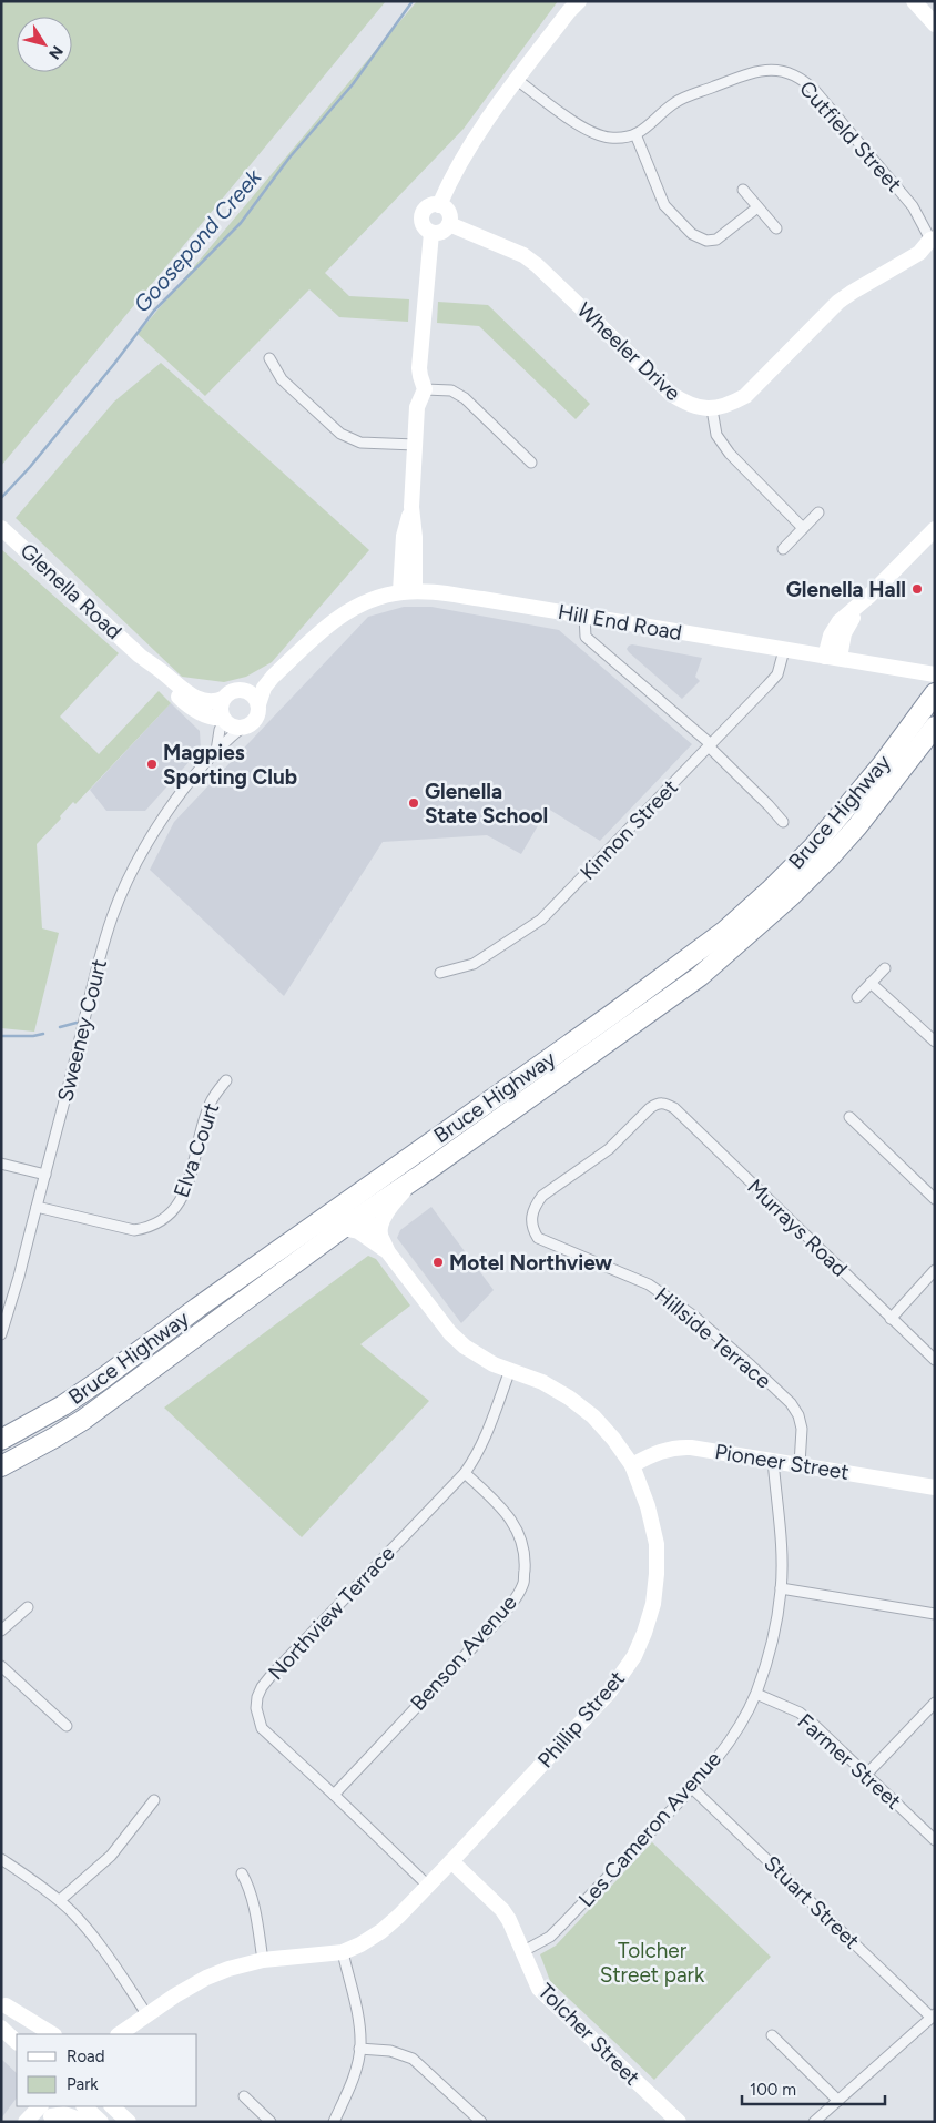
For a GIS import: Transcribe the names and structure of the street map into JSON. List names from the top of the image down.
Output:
{
  "streets": {
    "highway": ["Bruce Highway"],
    "street": [
      "Cutfield Street",
      "Wheeler Drive",
      "Glenella Road",
      "Hill End Road",
      "Kinnon Street",
      "Sweeney Court",
      "Elva Court",
      "Murrays Road",
      "Hillside Terrace",
      "Pioneer Street",
      "Northview Terrace",
      "Benson Avenue",
      "Phillip Street",
      "Farmer Street",
      "Les Cameron Avenue",
      "Stuart Street",
      "Tolcher Street"
    ]
  },
  "crossings": [
    ["Glenella Road", "Hill End Road"],
    ["Glenella Road", "Sweeney Court"],
    ["Hill End Road", "Kinnon Street"],
    ["Hill End Road", "Sweeney Court"],
    ["Sweeney Court", "Elva Court"],
    ["Murrays Road", "Hillside Terrace"],
    ["Hillside Terrace", "Pioneer Street"],
    ["Pioneer Street", "Phillip Street"],
    ["Pioneer Street", "Les Cameron Avenue"],
    ["Northview Terrace", "Benson Avenue"],
    ["Northview Terrace", "Phillip Street"],
    ["Phillip Street", "Tolcher Street"],
    ["Farmer Street", "Les Cameron Avenue"],
    ["Les Cameron Avenue", "Stuart Street"],
    ["Les Cameron Avenue", "Tolcher Street"]
  ],
  "water": ["Goosepond Creek"],
  "parks": ["Tolcher Street park"],
  "places": [
    "Glenella Hall",
    "Magpies Sporting Club",
    "Glenella State School",
    "Motel Northview"
  ],
  "legend": ["Road", "Park"],
  "scale_bar": "100 m",
  "north": "bottom right"
}
